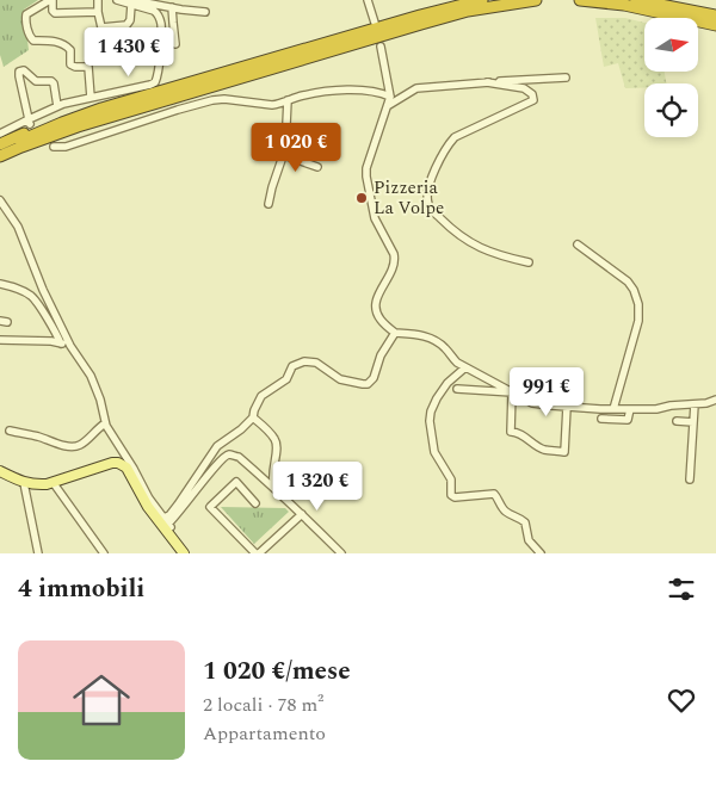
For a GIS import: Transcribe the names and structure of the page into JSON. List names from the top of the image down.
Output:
{
  "places": ["Pizzeria La Volpe"],
  "north": "right",
  "page": {
    "price": [
      "1 430 €",
      "1 020 €",
      "991 €",
      "1 320 €"
    ],
    "heading": "4 immobili",
    "list": [
      {
        "name": "1 020 €/mese",
        "note": "2 locali · 78 m² · Appartamento"
      }
    ]
  }
}
